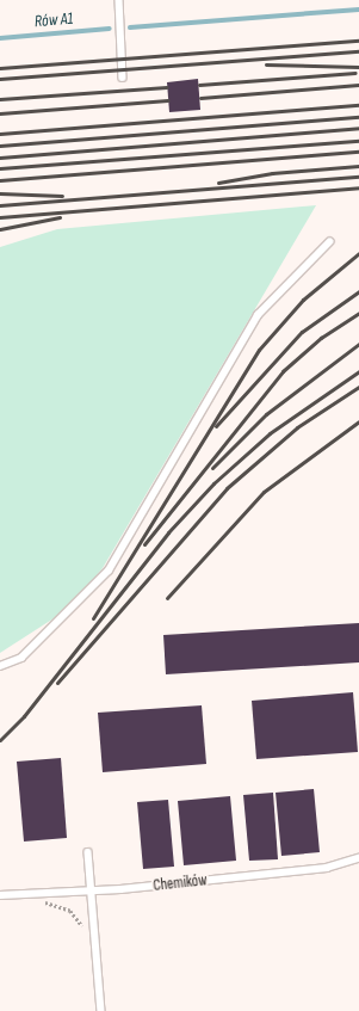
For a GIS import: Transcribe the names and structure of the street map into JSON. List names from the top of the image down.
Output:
{
  "streets": {
    "lane": ["Chemików"]
  },
  "water": ["Rów A1"]
}
